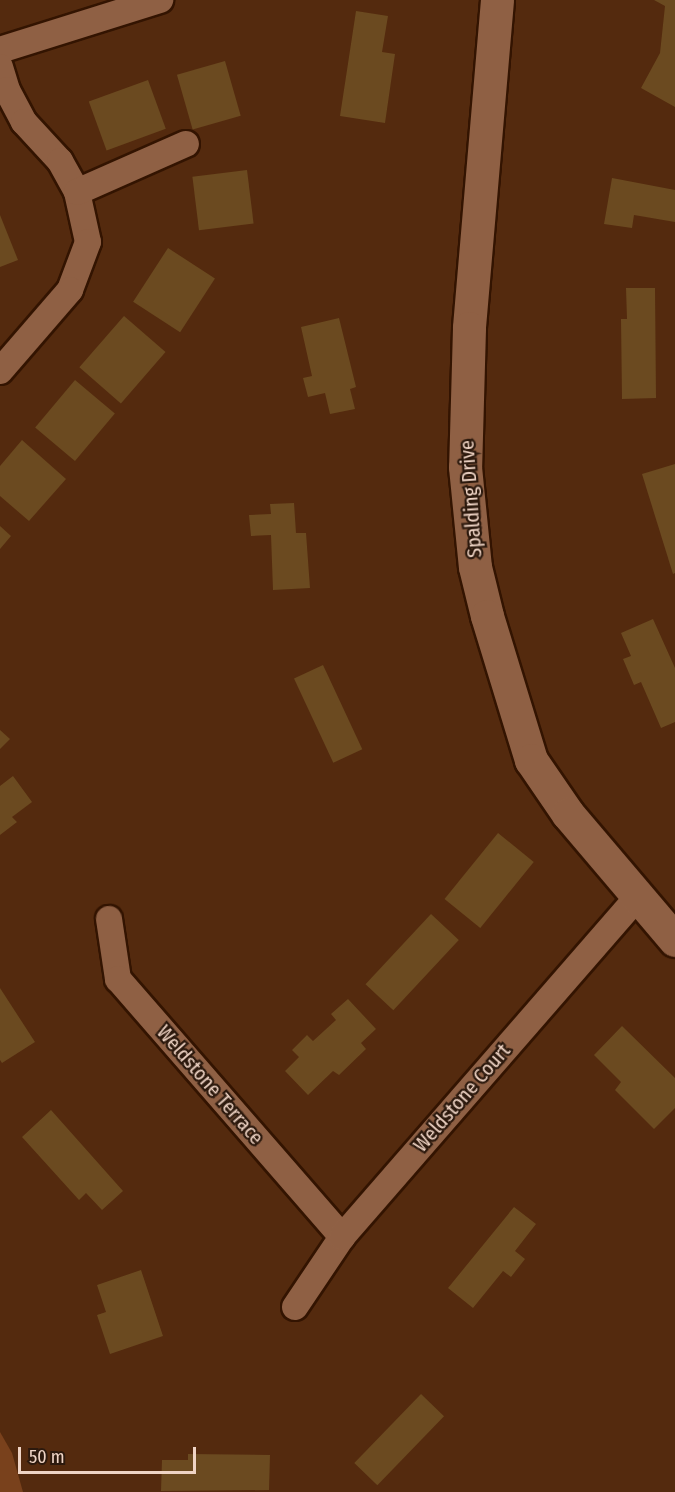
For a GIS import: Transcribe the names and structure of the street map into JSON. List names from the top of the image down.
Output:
{
  "streets": {
    "street": ["Spalding Drive", "Weldstone Terrace", "Weldstone Court"]
  },
  "crossings": [
    ["Spalding Drive", "Weldstone Court"],
    ["Weldstone Terrace", "Weldstone Court"]
  ],
  "scale_bar": "50 m"
}
